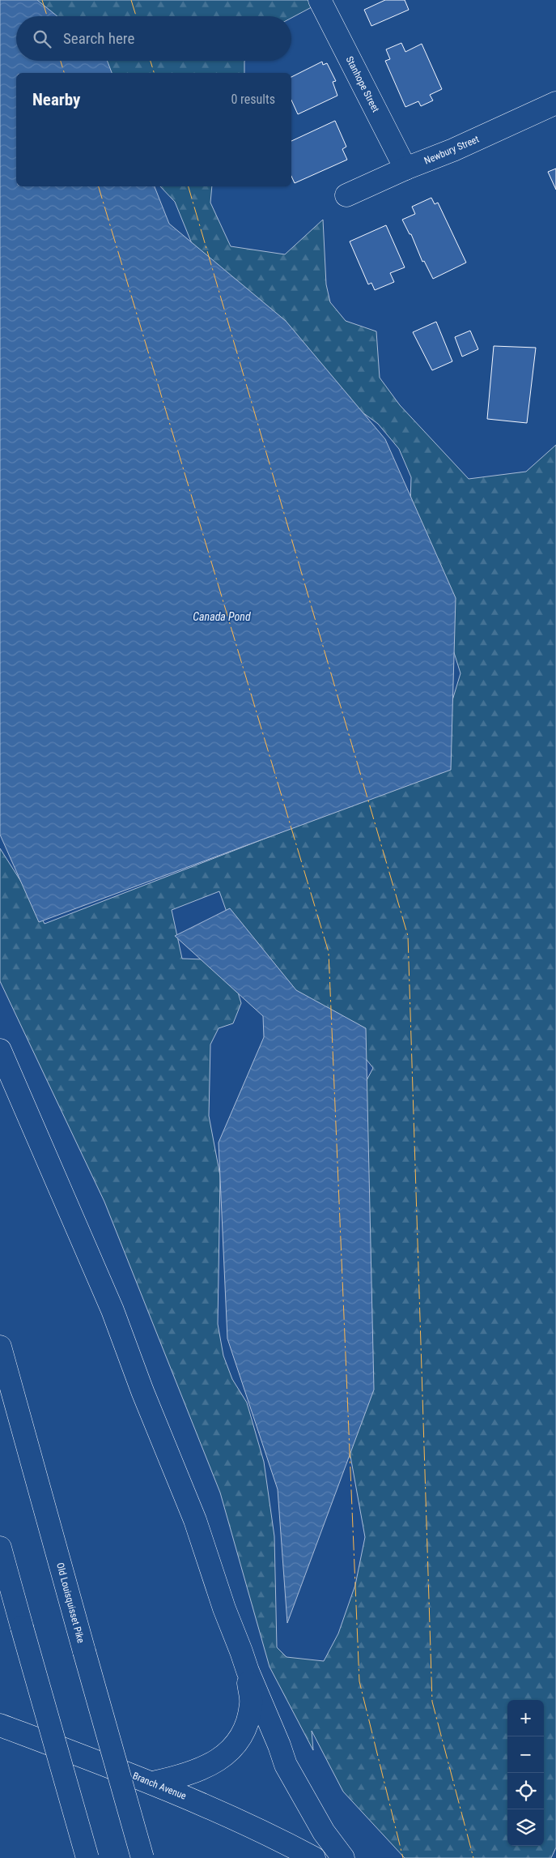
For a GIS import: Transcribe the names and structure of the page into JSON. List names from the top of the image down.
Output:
{
  "streets": {
    "main road": [
      "Stanhope Street",
      "Newbury Street",
      "Old Louisquisset Pike",
      "Branch Avenue"
    ]
  },
  "crossings": [
    ["Stanhope Street", "Newbury Street"]
  ],
  "water": ["Canada Pond"],
  "page": {
    "search": "Search here",
    "heading": ["Nearby", "0 results"],
    "map_buttons": ["+", "−"]
  }
}
